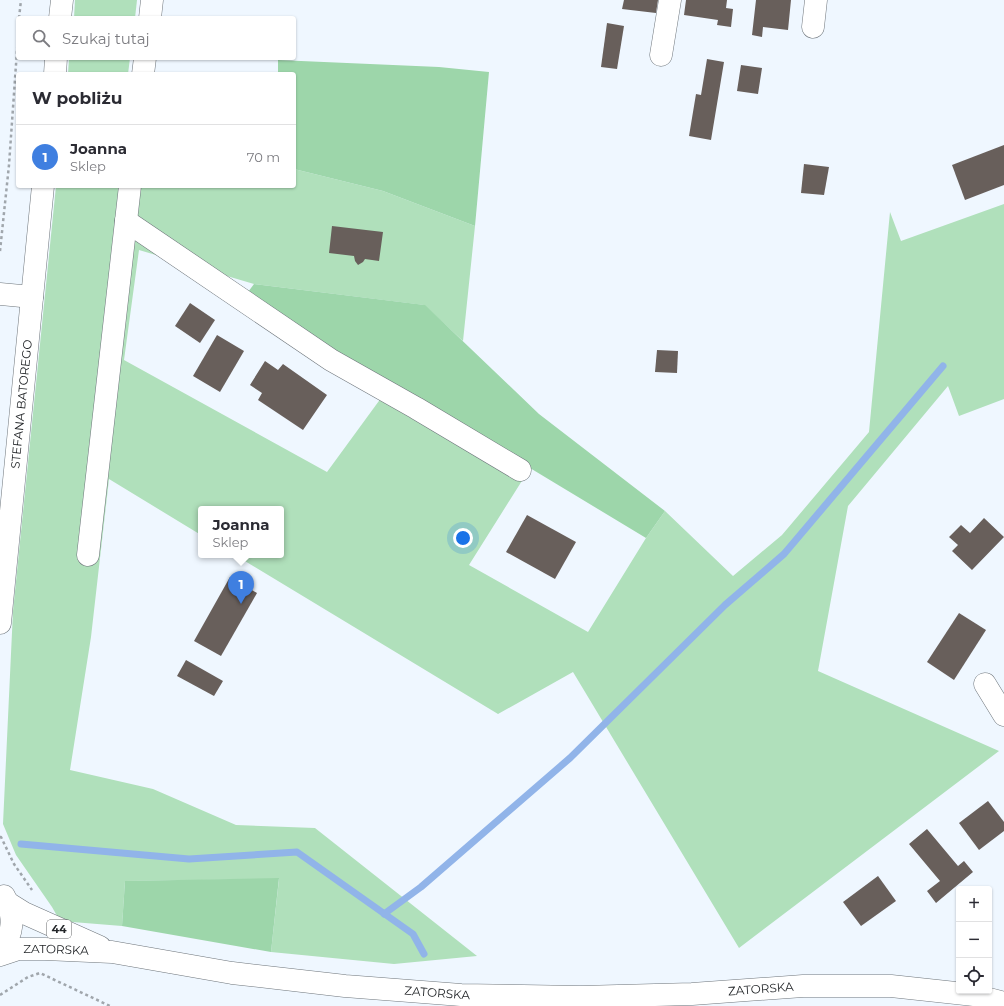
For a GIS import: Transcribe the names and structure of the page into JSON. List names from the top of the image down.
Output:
{
  "streets": {
    "main road": ["STEFANA BATOREGO", "44", "ZATORSKA"]
  },
  "crossings": [
    ["44", "ZATORSKA"]
  ],
  "page": {
    "search": "Szukaj tutaj",
    "heading": "W pobliżu",
    "list": [
      {
        "mark": "1",
        "name": "Joanna",
        "note": "Sklep",
        "value": "70 m"
      }
    ],
    "popup": ["Joanna", "Sklep"],
    "pins": "1",
    "map_buttons": ["+", "−"]
  }
}
